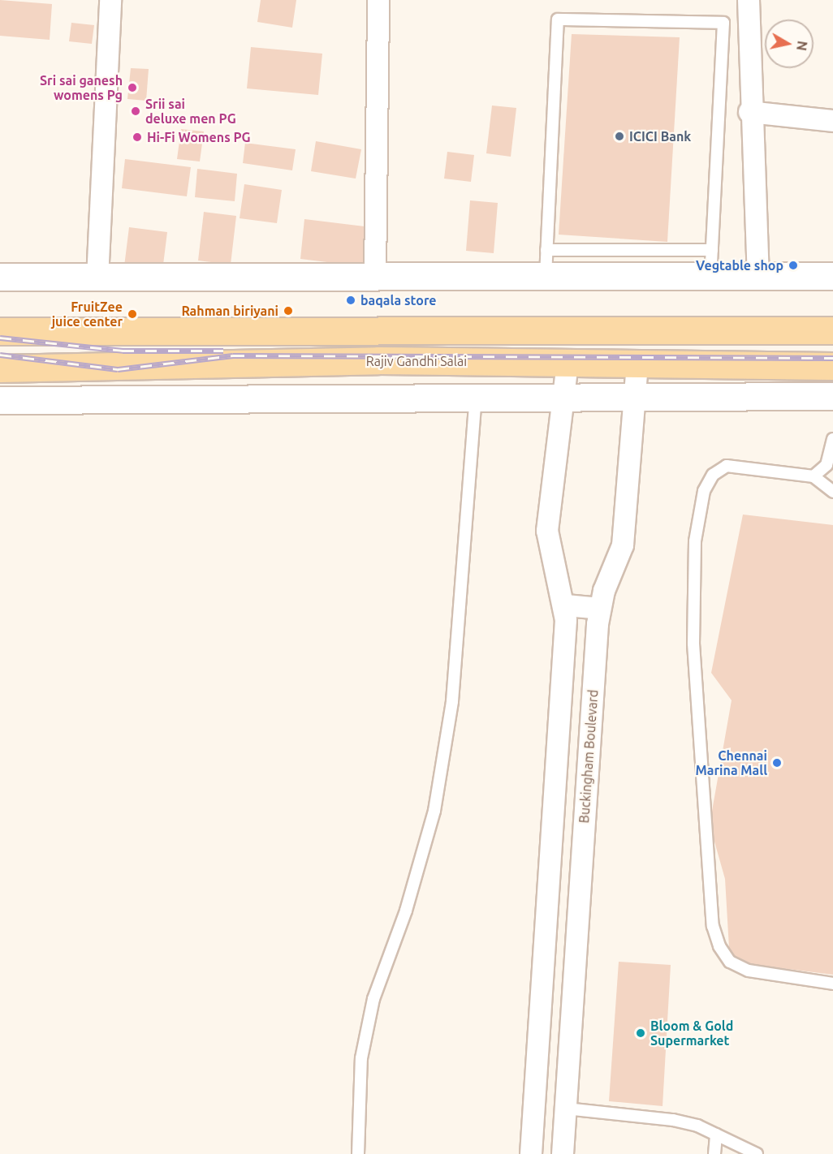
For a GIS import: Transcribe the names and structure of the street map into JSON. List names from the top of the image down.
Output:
{
  "streets": {
    "main road": ["Rajiv Gandhi Salai"],
    "street": ["Buckingham Boulevard"]
  },
  "crossings": [
    ["Rajiv Gandhi Salai", "Buckingham Boulevard"]
  ],
  "places": [
    "Sri sai ganesh womens Pg",
    "Srii sai deluxe men PG",
    "ICICI Bank",
    "Hi-Fi Womens PG",
    "Vegtable shop",
    "baqala store",
    "Rahman biriyani",
    "FruitZee juice center",
    "Chennai Marina Mall",
    "Bloom & Gold Supermarket"
  ],
  "north": "right"
}
